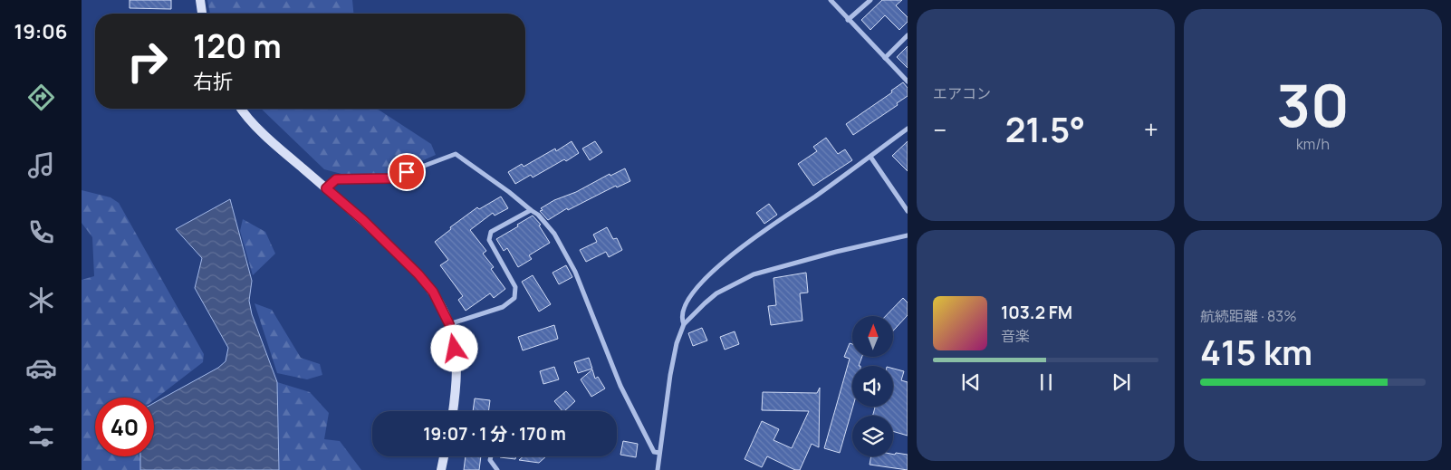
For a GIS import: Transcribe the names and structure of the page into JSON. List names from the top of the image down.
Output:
{
  "north": "top",
  "page": {
    "tabs": "19:06",
    "tile": [
      "エアコン",
      ["30", "km/h"],
      ["航続距離 · 83%", "415 km"]
    ],
    "turn": ["120 m", "右折"],
    "heat": ["−", "21.5°", "+"],
    "song": ["103.2 FM", "音楽"],
    "limit": "40",
    "trip": "19:07 · 1 分 · 170 m"
  }
}
